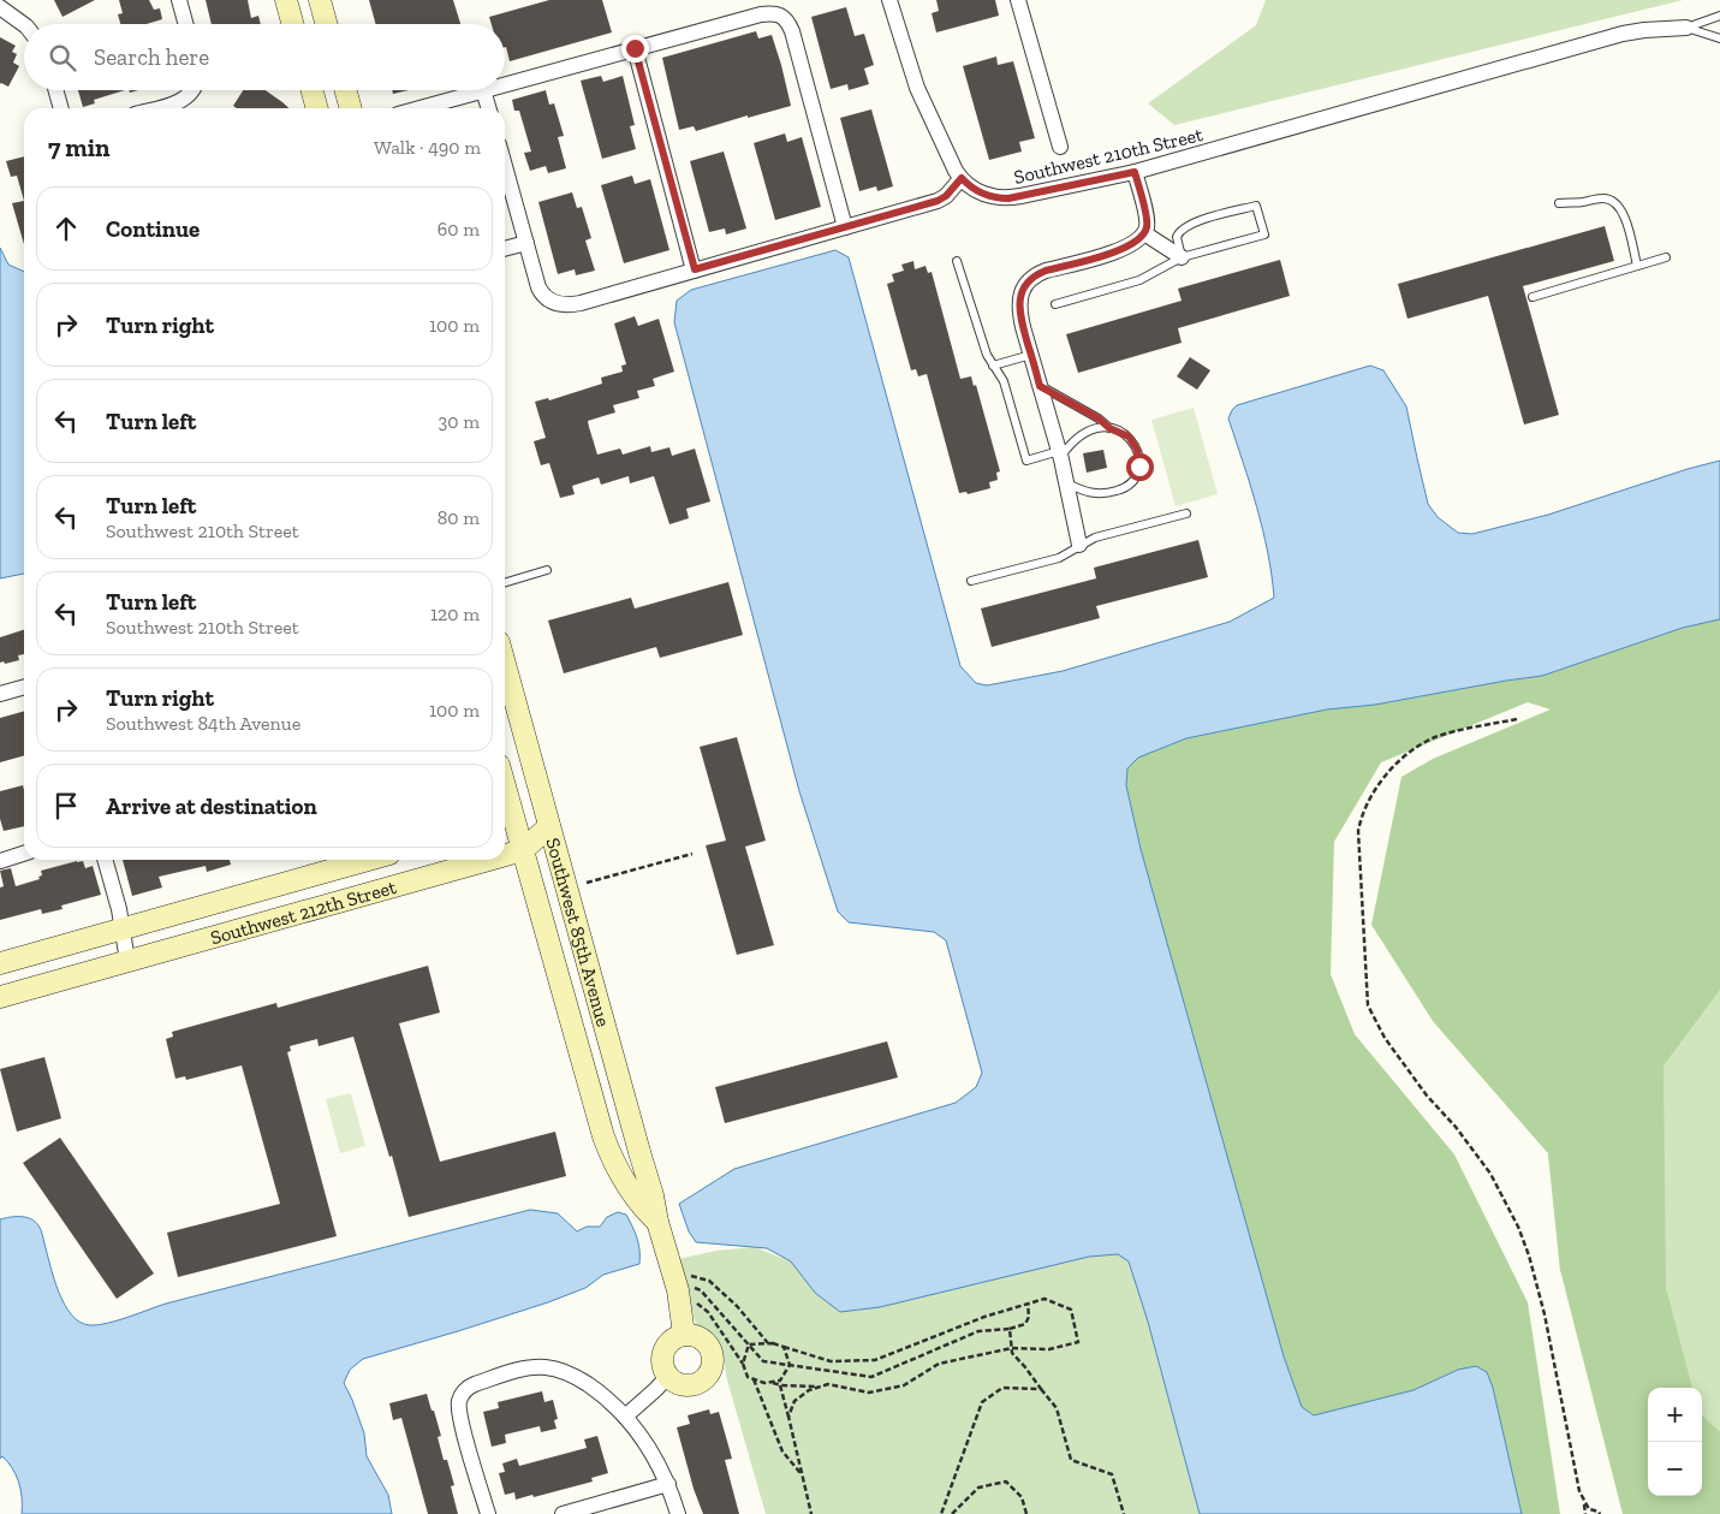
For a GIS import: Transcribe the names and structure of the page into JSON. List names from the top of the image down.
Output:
{
  "streets": {
    "street": ["Southwest 210th Street", "Southwest 212th Street", "Southwest 85th Avenue"]
  },
  "crossings": [
    ["Southwest 212th Street", "Southwest 85th Avenue"]
  ],
  "page": {
    "search": "Search here",
    "heading": ["7 min", "Walk · 490 m"],
    "list": [
      ["Continue", "60 m"],
      ["Turn right", "100 m"],
      ["Turn left", "30 m"],
      ["Turn left", "Southwest 210th Street", "80 m"],
      ["Turn left", "Southwest 210th Street", "120 m"],
      ["Turn right", "Southwest 84th Avenue", "100 m"],
      "Arrive at destination"
    ],
    "map_buttons": ["+", "−"]
  }
}
